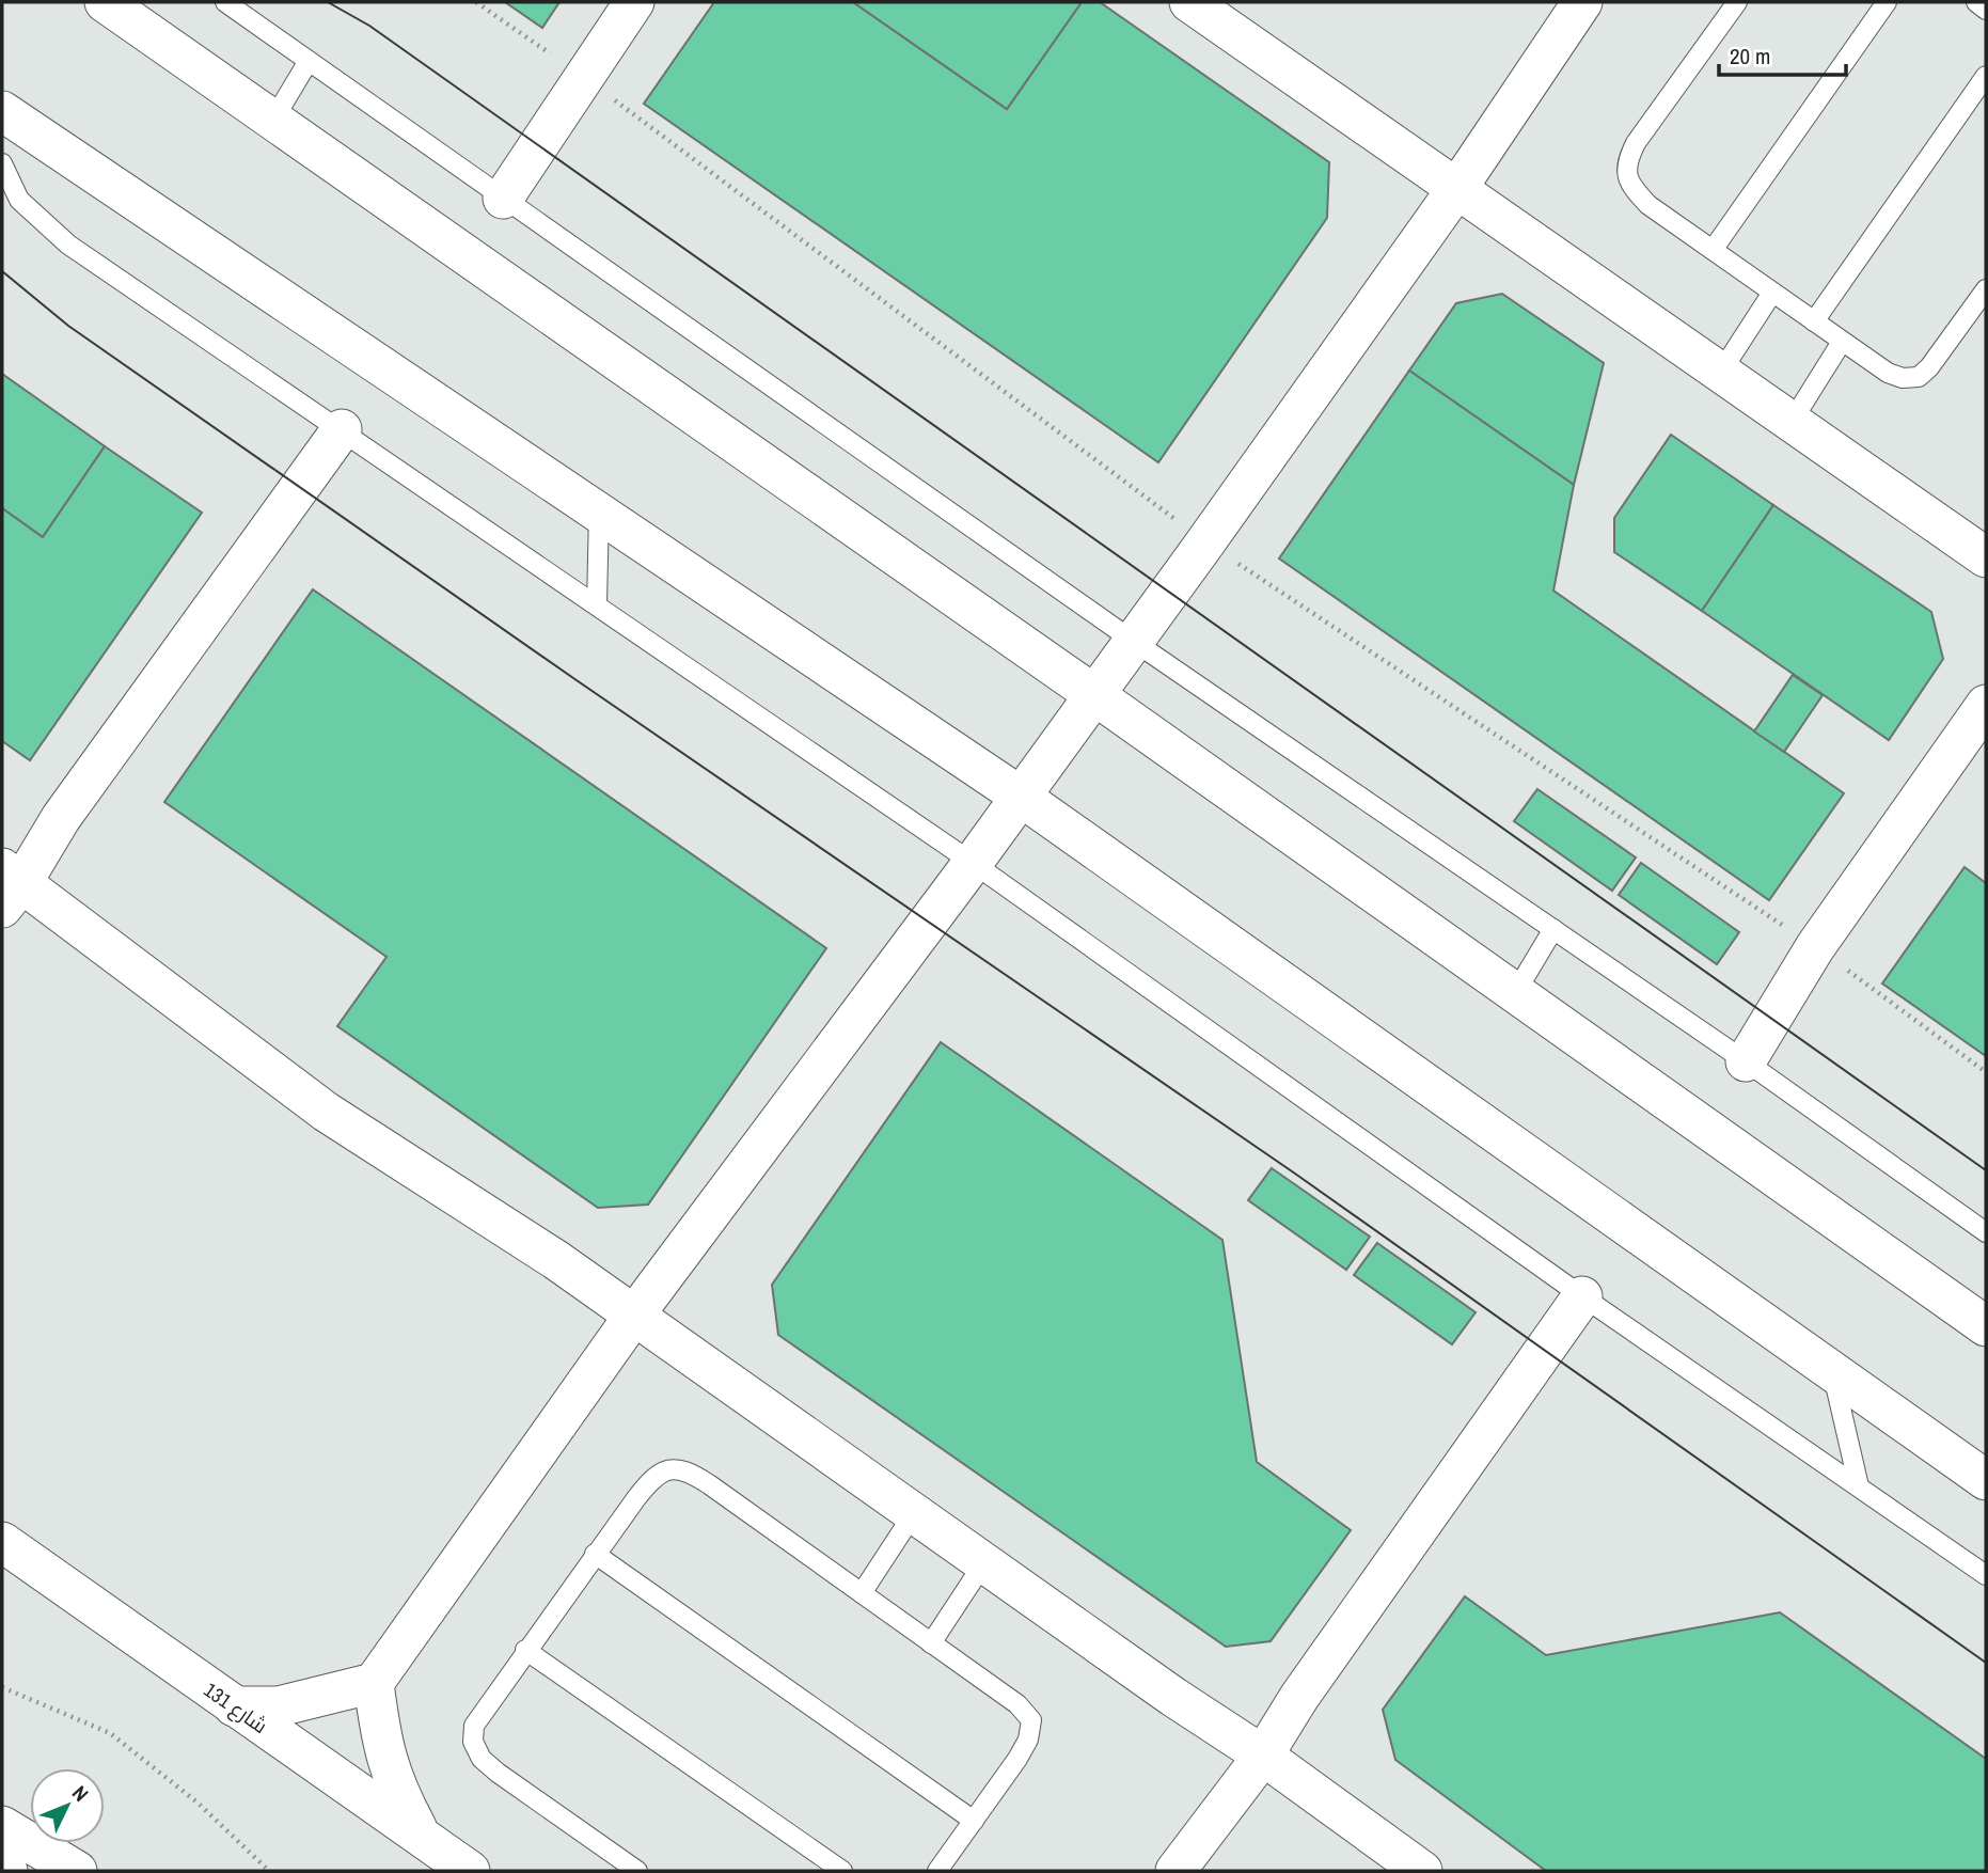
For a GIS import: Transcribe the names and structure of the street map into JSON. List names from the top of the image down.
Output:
{
  "streets": {
    "street": ["شارع 131"]
  },
  "scale_bar": "20 m",
  "north": "top right"
}
